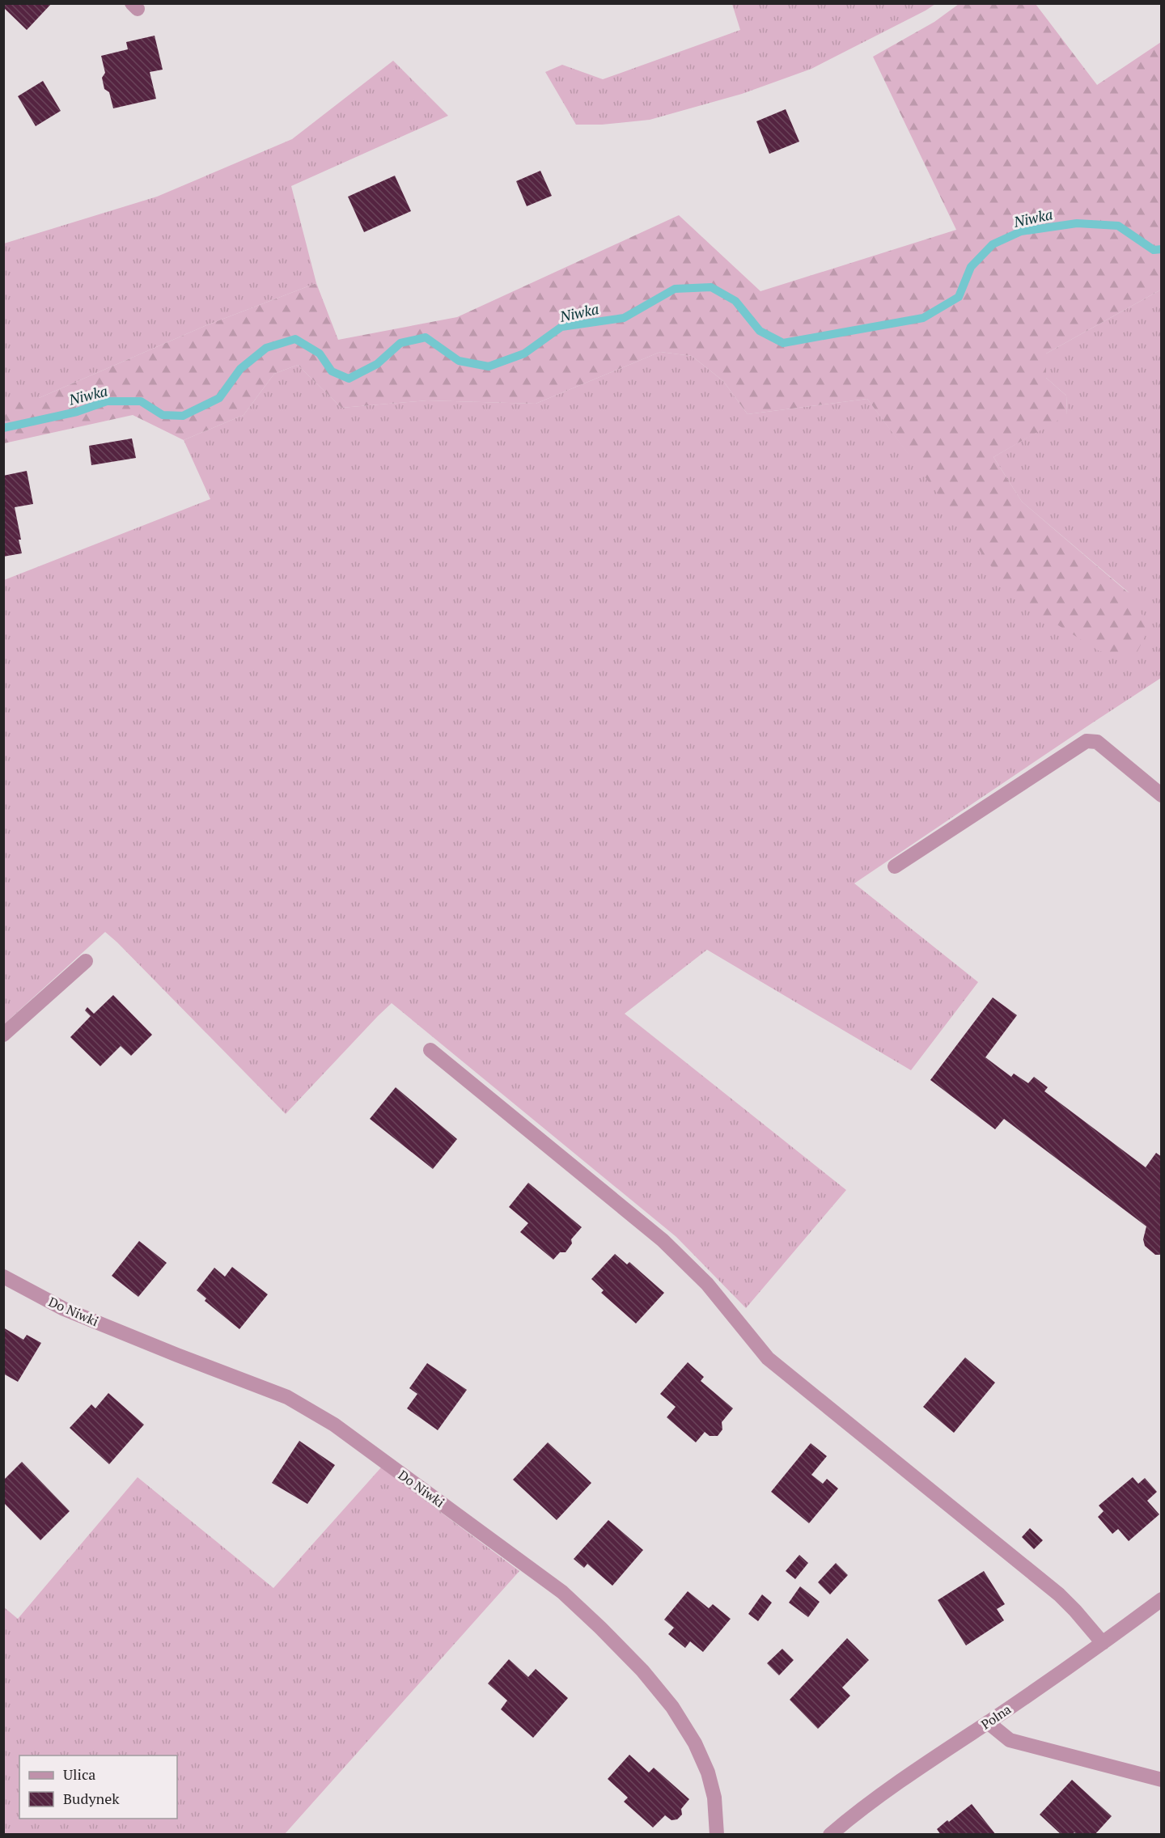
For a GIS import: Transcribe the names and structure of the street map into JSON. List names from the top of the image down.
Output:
{
  "streets": {
    "street": ["Do Niwki", "Polna"]
  },
  "water": ["Niwka"],
  "legend": ["Ulica", "Budynek"]
}
